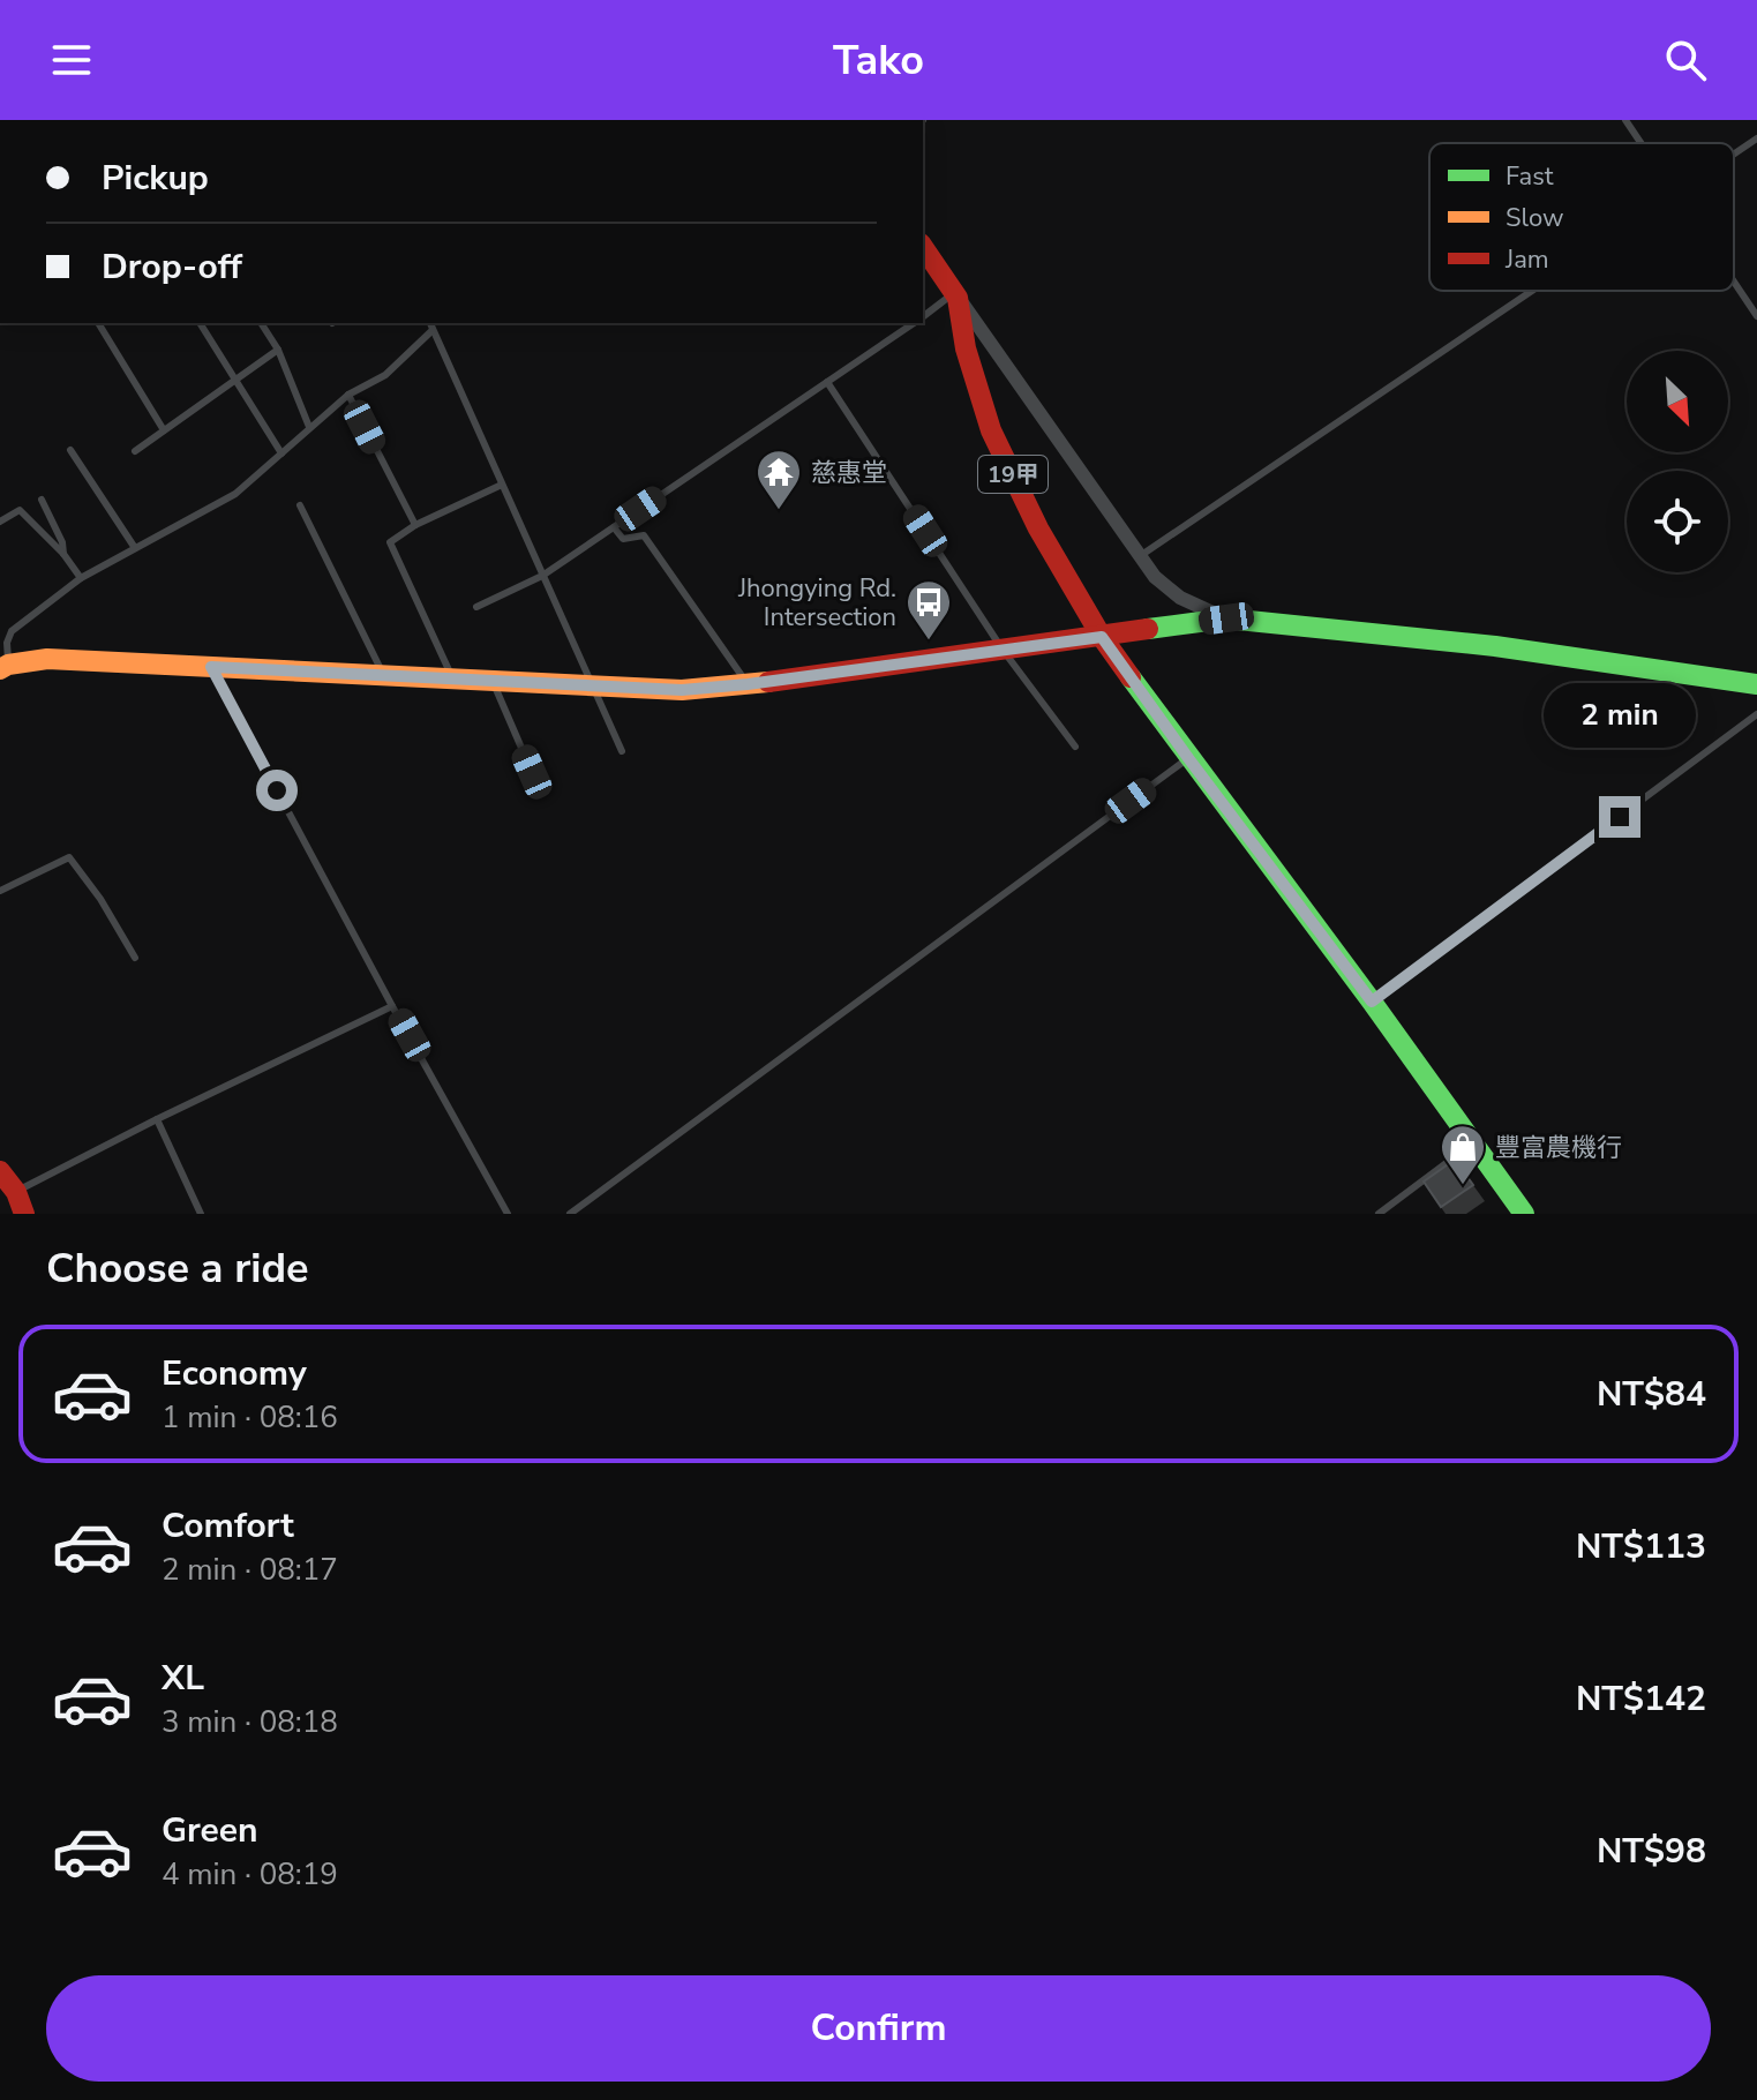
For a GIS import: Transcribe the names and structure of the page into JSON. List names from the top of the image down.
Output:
{
  "streets": {
    "street": ["19甲"]
  },
  "places": {
    "temple": ["慈惠堂"],
    "bus stop": ["Jhongying Rd. Intersection"],
    "shop": ["豐富農機行"]
  },
  "legend": ["Fast", "Slow", "Jam"],
  "north": "bottom right",
  "page": {
    "header": "Tako",
    "banner": ["Pickup", "Drop-off"],
    "bubble": "2 min",
    "heading": "Choose a ride",
    "list": [
      {
        "name": "Economy",
        "note": "1 min · 08:16",
        "value": "NT$84"
      },
      {
        "name": "Comfort",
        "note": "2 min · 08:17",
        "value": "NT$113"
      },
      {
        "name": "XL",
        "note": "3 min · 08:18",
        "value": "NT$142"
      },
      {
        "name": "Green",
        "note": "4 min · 08:19",
        "value": "NT$98"
      }
    ],
    "buttons": "Confirm"
  }
}
